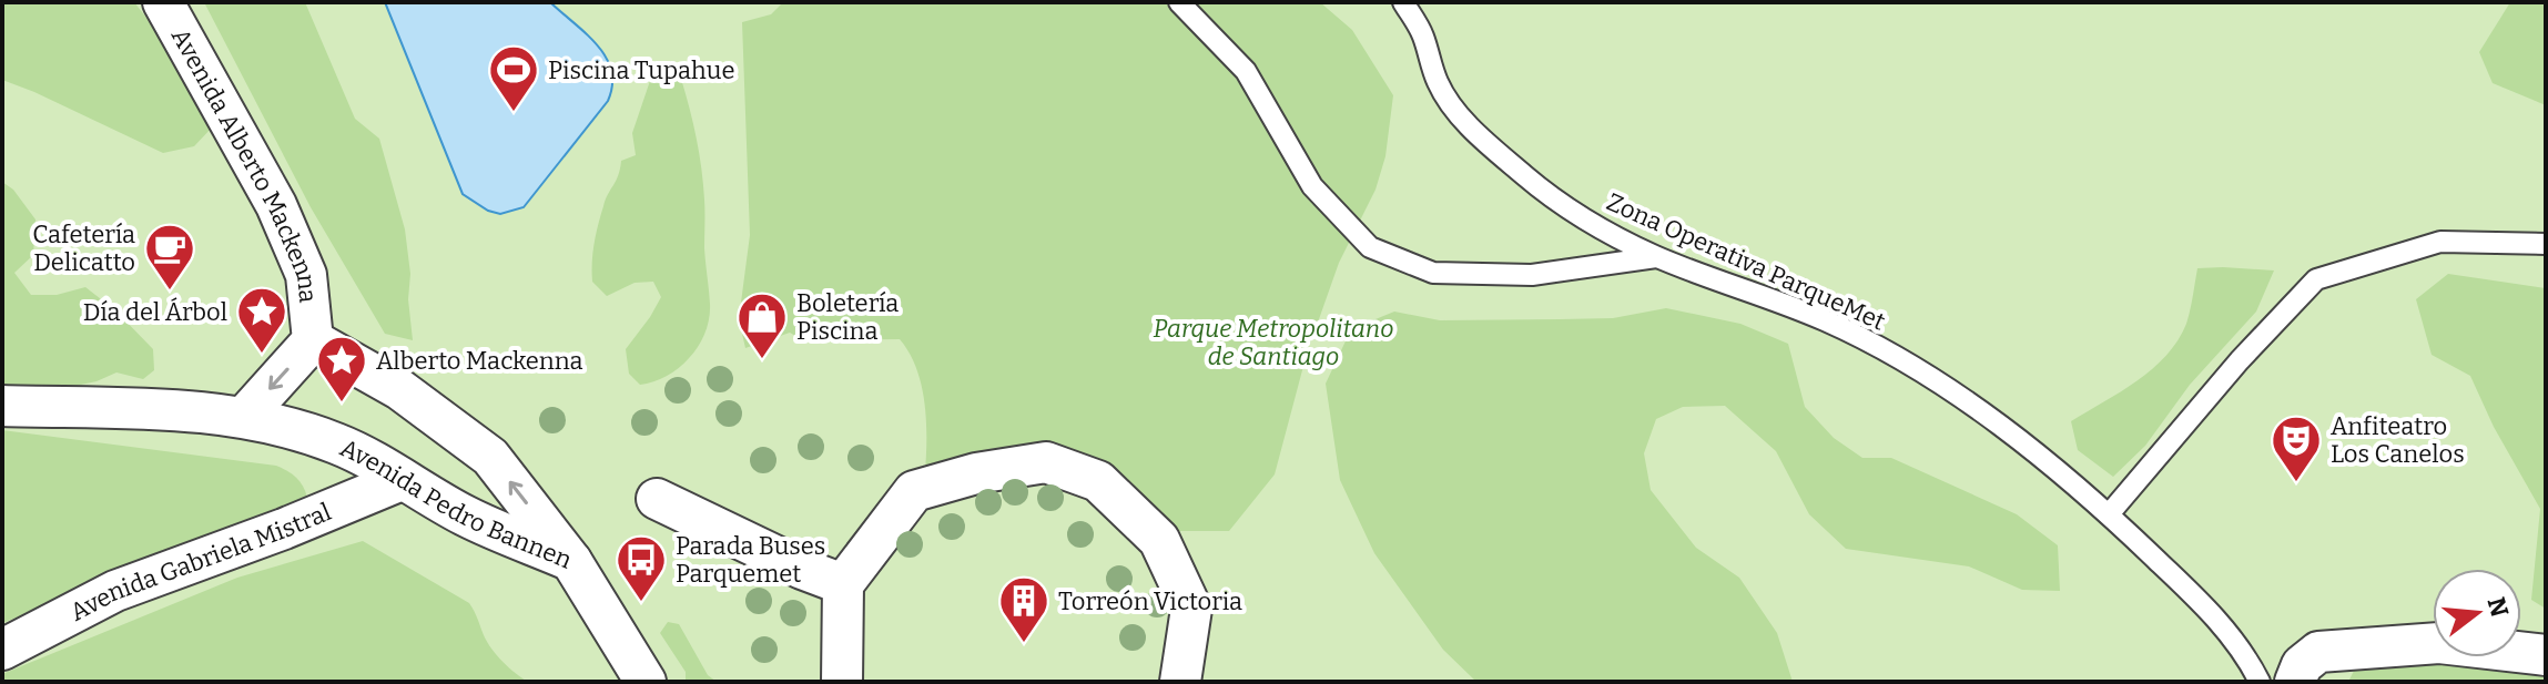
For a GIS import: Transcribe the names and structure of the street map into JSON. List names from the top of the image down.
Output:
{
  "streets": {
    "street": ["Avenida Alberto Mackenna", "Avenida Pedro Bannen", "Avenida Gabriela Mistral"],
    "lane": ["Zona Operativa ParqueMet"]
  },
  "crossings": [
    ["Avenida Alberto Mackenna", "Avenida Pedro Bannen"],
    ["Avenida Pedro Bannen", "Avenida Gabriela Mistral"]
  ],
  "parks": ["Parque Metropolitano de Santiago"],
  "places": {
    "sports": ["Piscina Tupahue"],
    "cafe": ["Cafetería Delicatto"],
    "place": ["Día del Árbol", "Alberto Mackenna"],
    "shop": ["Boletería Piscina"],
    "theatre": ["Anfiteatro Los Canelos"],
    "bus stop": ["Parada Buses Parquemet"],
    "building": ["Torreón Victoria"]
  },
  "north": "right"
}
